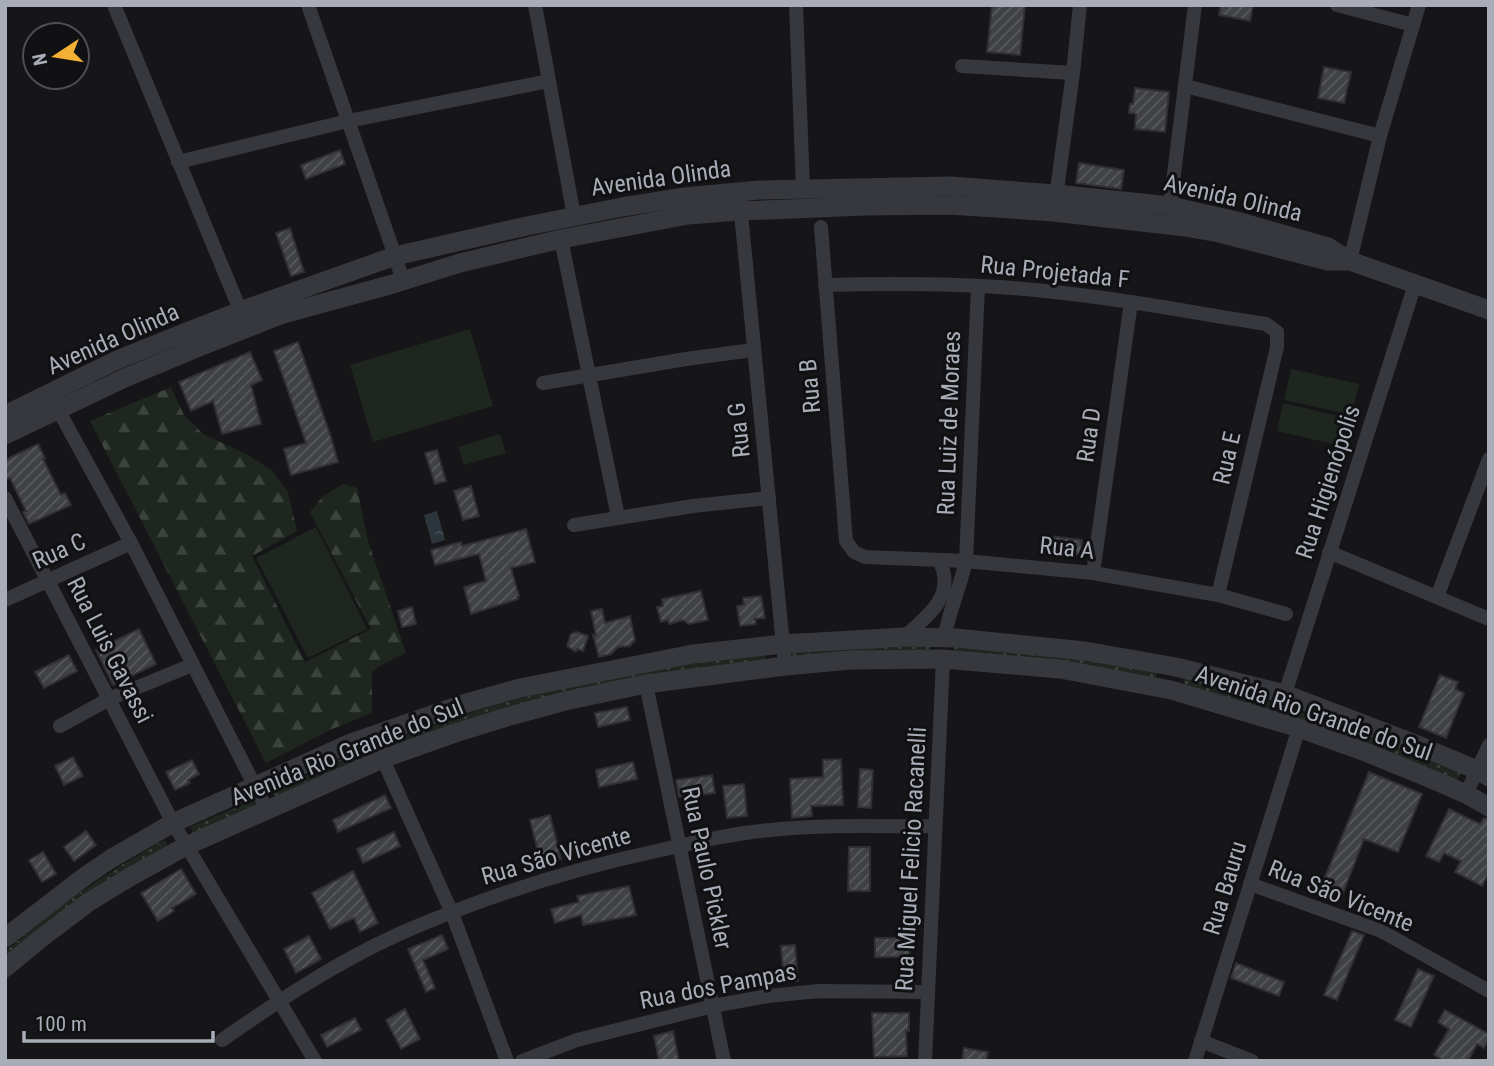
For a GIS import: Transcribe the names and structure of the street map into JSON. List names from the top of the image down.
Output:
{
  "streets": {
    "street": [
      "Avenida Olinda",
      "Rua Projetada F",
      "Rua B",
      "Rua Luiz de Moraes",
      "Rua G",
      "Rua D",
      "Rua E",
      "Rua Higienópolis",
      "Rua A",
      "Rua C",
      "Rua Luis Gavassi",
      "Avenida Rio Grande do Sul",
      "Rua São Vicente",
      "Rua Miguel Felicio Racanelli",
      "Rua Paulo Pickler",
      "Rua Bauru",
      "Rua dos Pampas"
    ]
  },
  "crossings": [
    ["Avenida Olinda", "Rua G"],
    ["Avenida Olinda", "Rua Higienópolis"],
    ["Rua Projetada F", "Rua B"],
    ["Rua Projetada F", "Rua Luiz de Moraes"],
    ["Rua Projetada F", "Rua D"],
    ["Rua Projetada F", "Rua E"],
    ["Rua B", "Rua A"],
    ["Rua Luiz de Moraes", "Rua A"],
    ["Rua Luiz de Moraes", "Avenida Rio Grande do Sul"],
    ["Rua G", "Avenida Rio Grande do Sul"],
    ["Rua D", "Rua A"],
    ["Rua E", "Rua A"],
    ["Rua Higienópolis", "Avenida Rio Grande do Sul"],
    ["Rua C", "Rua Luis Gavassi"],
    ["Rua Luis Gavassi", "Avenida Rio Grande do Sul"],
    ["Avenida Rio Grande do Sul", "Rua Miguel Felicio Racanelli"],
    ["Avenida Rio Grande do Sul", "Rua Paulo Pickler"],
    ["Avenida Rio Grande do Sul", "Rua Bauru"],
    ["Rua São Vicente", "Rua Miguel Felicio Racanelli"],
    ["Rua São Vicente", "Rua Paulo Pickler"],
    ["Rua São Vicente", "Rua Bauru"],
    ["Rua Miguel Felicio Racanelli", "Rua dos Pampas"],
    ["Rua Paulo Pickler", "Rua dos Pampas"]
  ],
  "scale_bar": "100 m",
  "north": "left"
}
